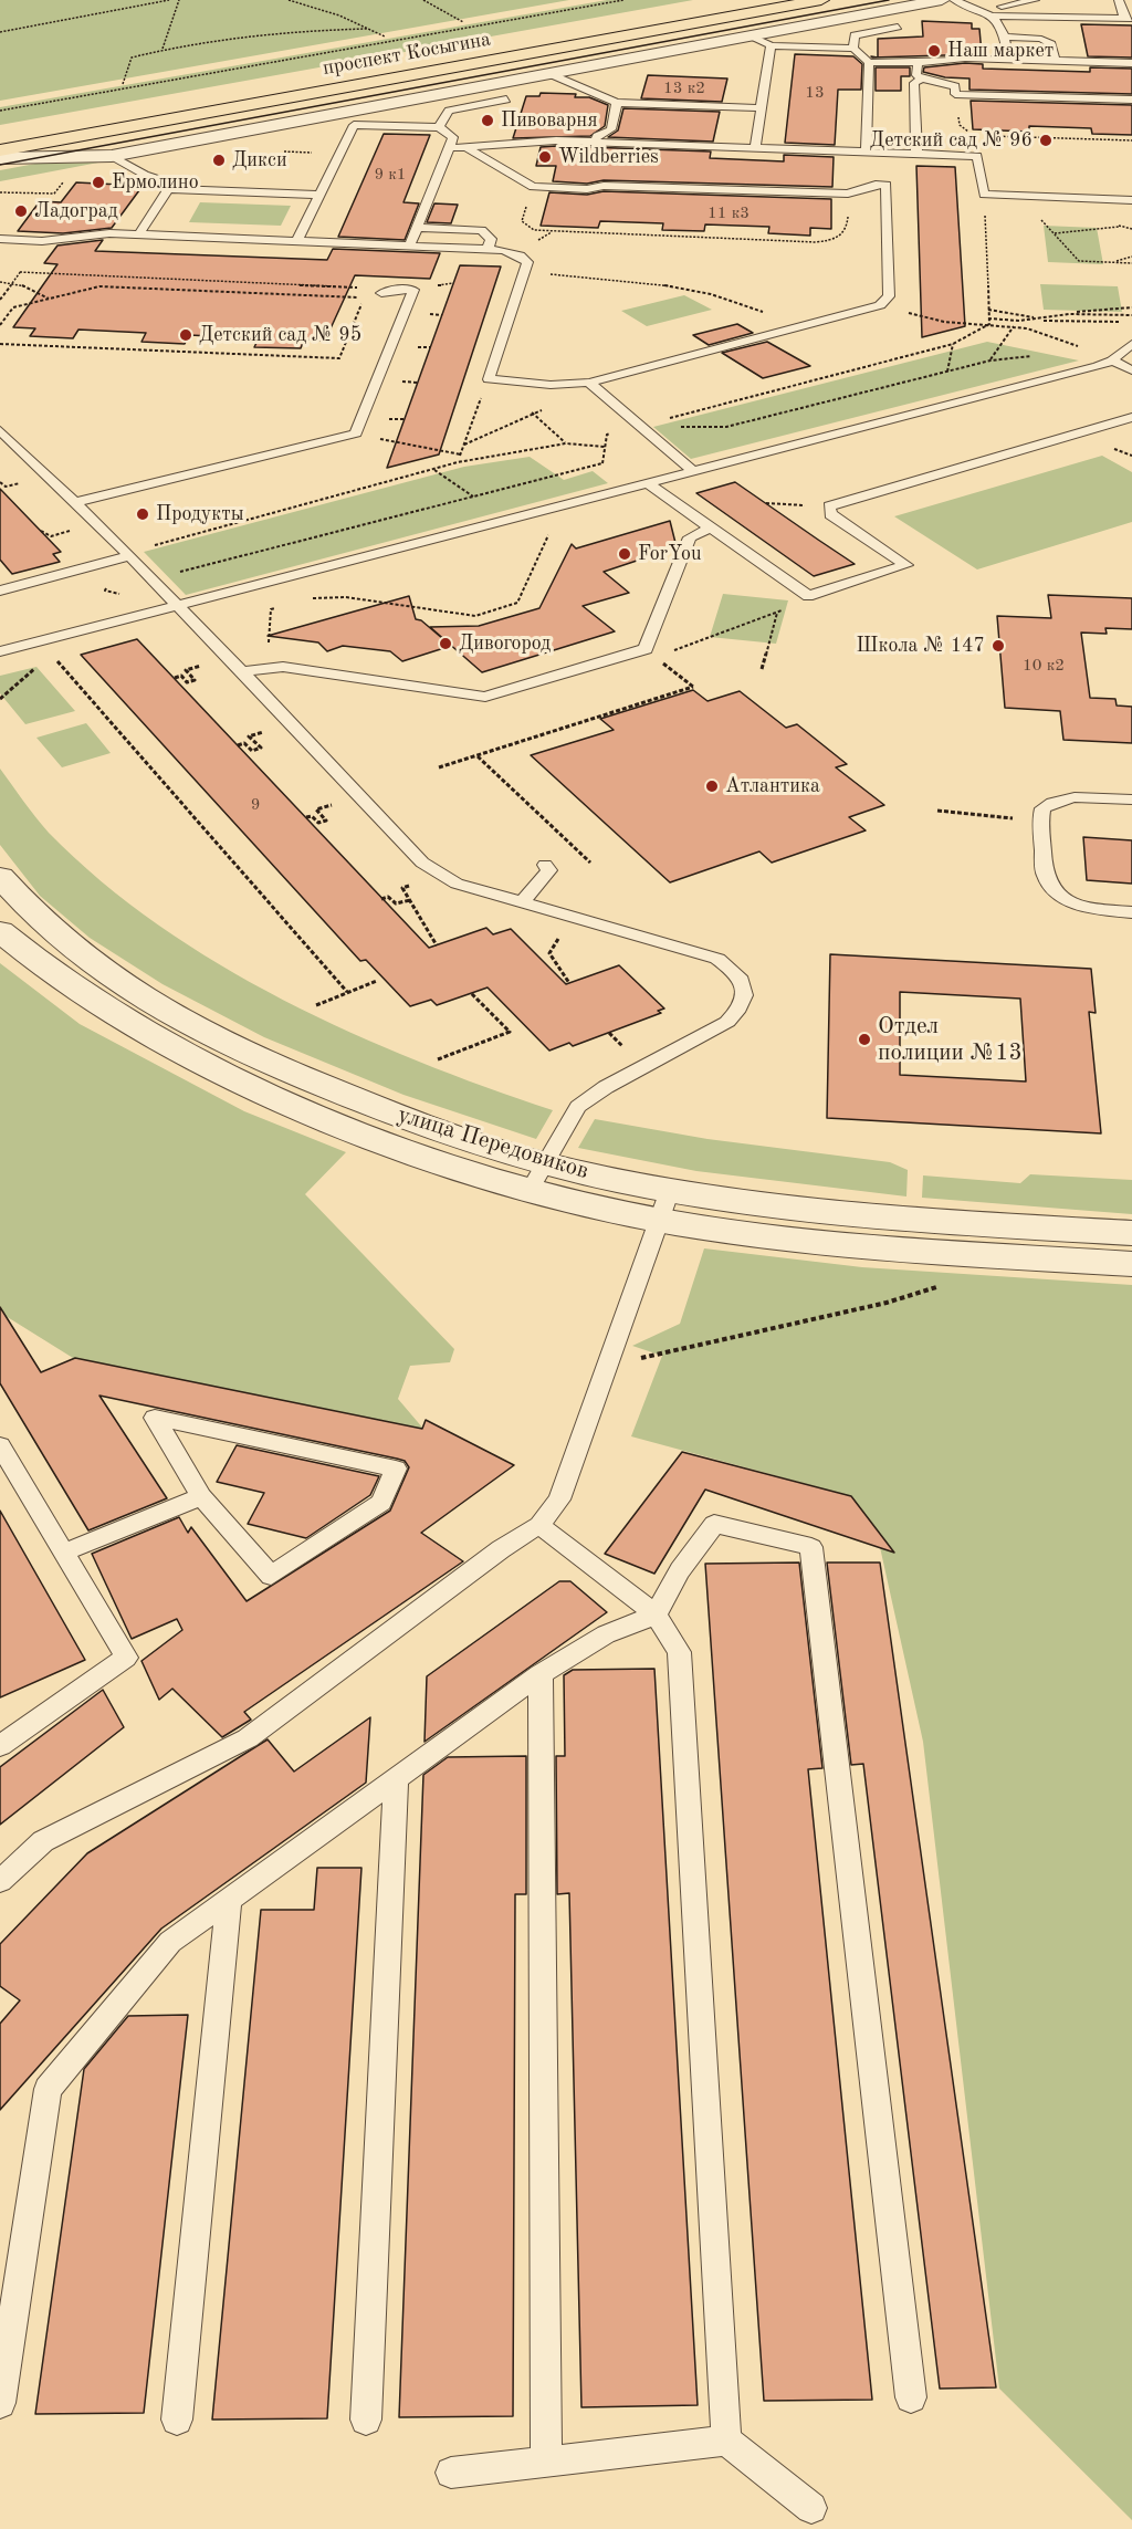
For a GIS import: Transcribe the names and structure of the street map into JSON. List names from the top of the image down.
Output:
{
  "streets": {
    "main road": ["проспект Косыгина"],
    "street": ["улица Передовиков"]
  },
  "places": [
    "Наш маркет",
    "Пивоварня",
    "Детский сад № 96",
    "Wildberries",
    "Дикси",
    "Ермолино",
    "Ладоград",
    "Детский сад № 95",
    "Продукты",
    "ForYou",
    "Дивогород",
    "Школа № 147",
    "Атлантика",
    "Отдел полиции №13"
  ],
  "house_numbers": [
    "13 к2",
    "13",
    "9 к1",
    "11 к3",
    "10 к2",
    "9"
  ]
}
